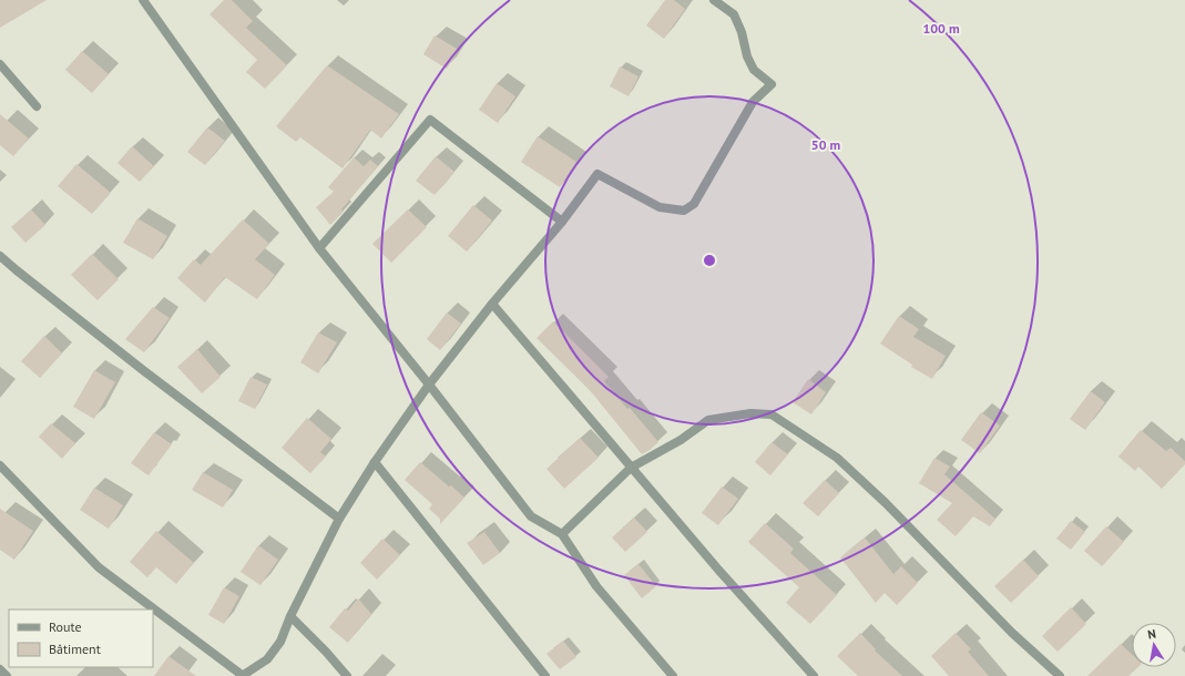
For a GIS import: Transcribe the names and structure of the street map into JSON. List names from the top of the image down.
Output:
{
  "legend": ["Route", "Bâtiment"],
  "north": "top",
  "rings": ["100 m", "50 m"]
}
